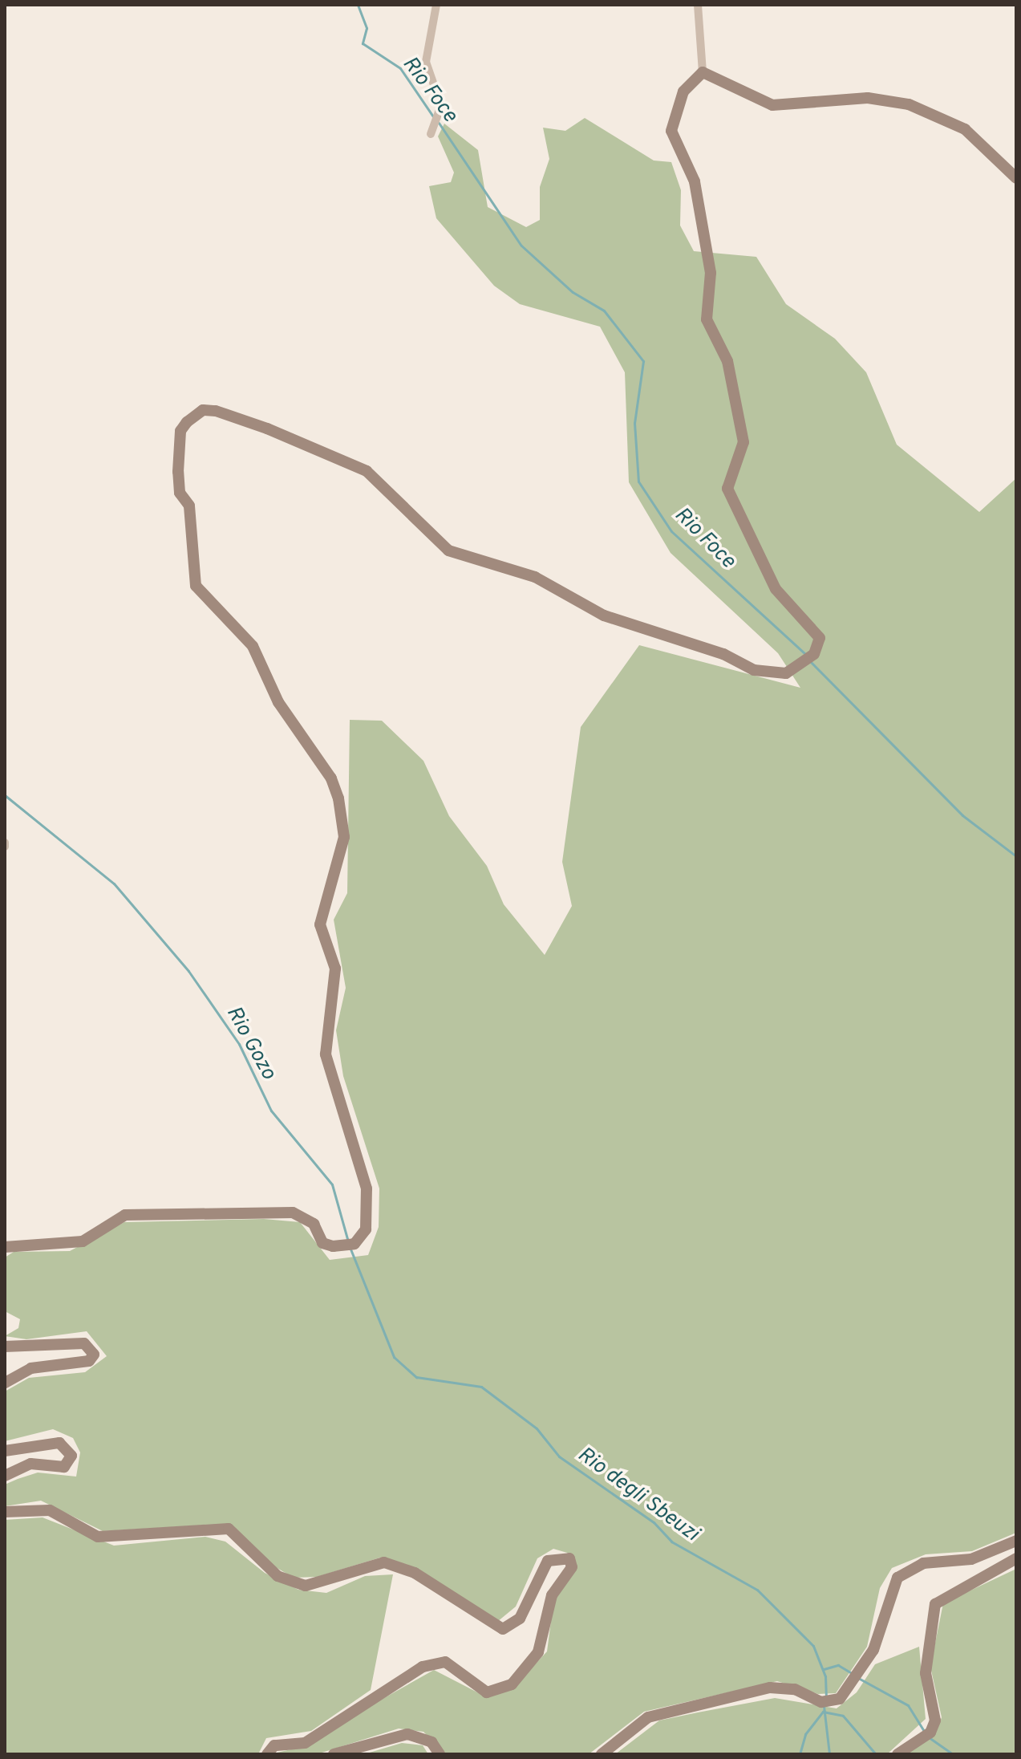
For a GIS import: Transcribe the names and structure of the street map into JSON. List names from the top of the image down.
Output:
{
  "water": ["Rio Foce", "Rio Gozo", "Rio degli Sbeuzi"]
}
